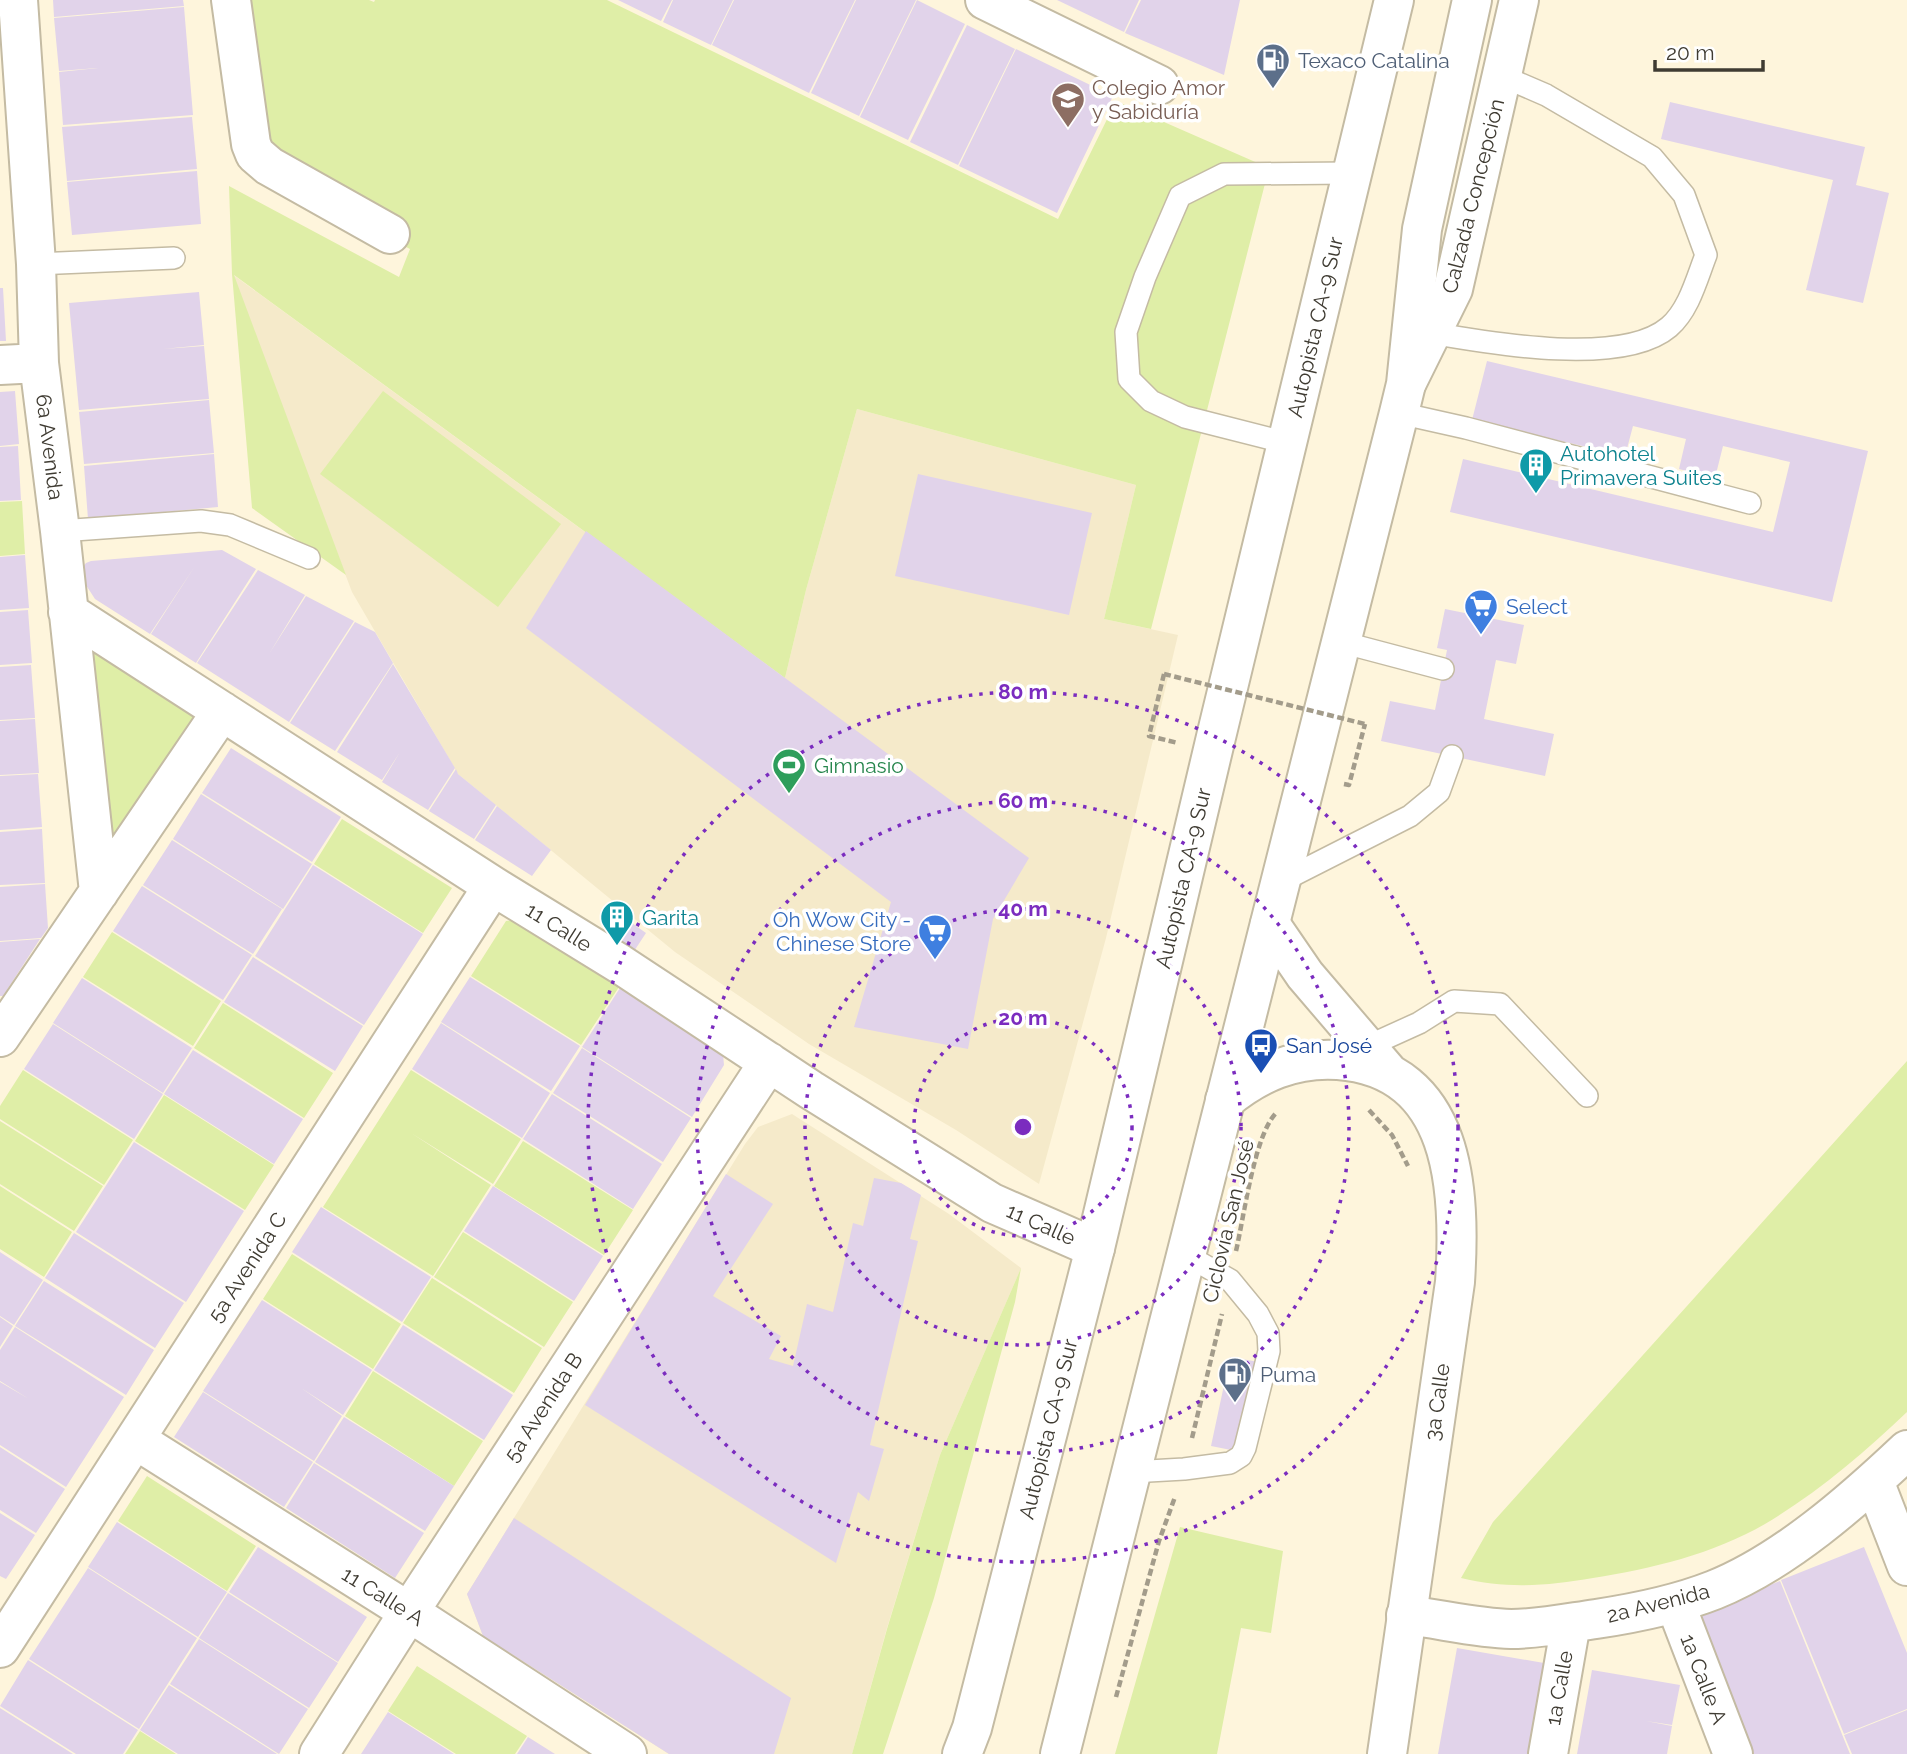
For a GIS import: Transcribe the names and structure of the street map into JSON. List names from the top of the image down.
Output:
{
  "streets": {
    "main road": [
      "Calzada Concepción",
      "Autopista CA-9 Sur",
      "6a Avenida",
      "11 Calle",
      "5a Avenida C",
      "3a Calle",
      "5a Avenida B",
      "11 Calle A",
      "2a Avenida",
      "1a Calle A",
      "1a Calle"
    ],
    "path": ["Ciclovía San José"]
  },
  "crossings": [
    ["Autopista CA-9 Sur", "11 Calle"],
    ["6a Avenida", "11 Calle"],
    ["11 Calle", "5a Avenida C"],
    ["11 Calle", "5a Avenida B"],
    ["5a Avenida C", "11 Calle A"],
    ["3a Calle", "2a Avenida"],
    ["5a Avenida B", "11 Calle A"],
    ["2a Avenida", "1a Calle A"],
    ["2a Avenida", "1a Calle"]
  ],
  "places": {
    "fuel station": ["Texaco Catalina", "Puma"],
    "school or university": ["Colegio Amor y Sabiduría"],
    "building": ["Autohotel Primavera Suites", "Garita"],
    "supermarket": ["Select", "Oh Wow City - Chinese Store"],
    "sports": ["Gimnasio"],
    "bus stop": ["San José"]
  },
  "scale_bar": "20 m",
  "rings": [
    "80 m",
    "60 m",
    "40 m",
    "20 m"
  ]
}
